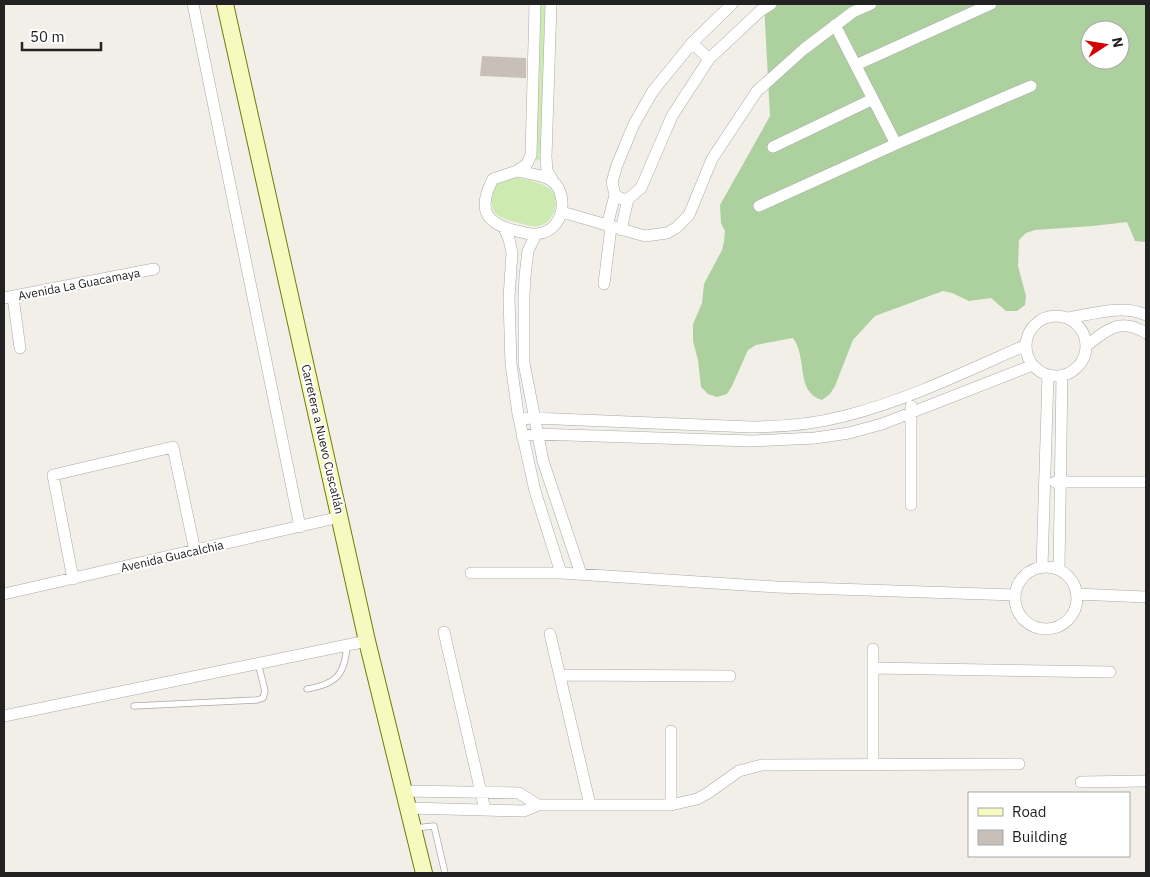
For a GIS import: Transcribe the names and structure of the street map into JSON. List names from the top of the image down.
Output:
{
  "streets": {
    "street": ["Avenida La Guacamaya", "Carretera a Nuevo Cuscatlán", "Avenida Guacalchia"]
  },
  "crossings": [
    ["Carretera a Nuevo Cuscatlán", "Avenida Guacalchia"]
  ],
  "legend": ["Road", "Building"],
  "scale_bar": "50 m",
  "north": "right"
}
